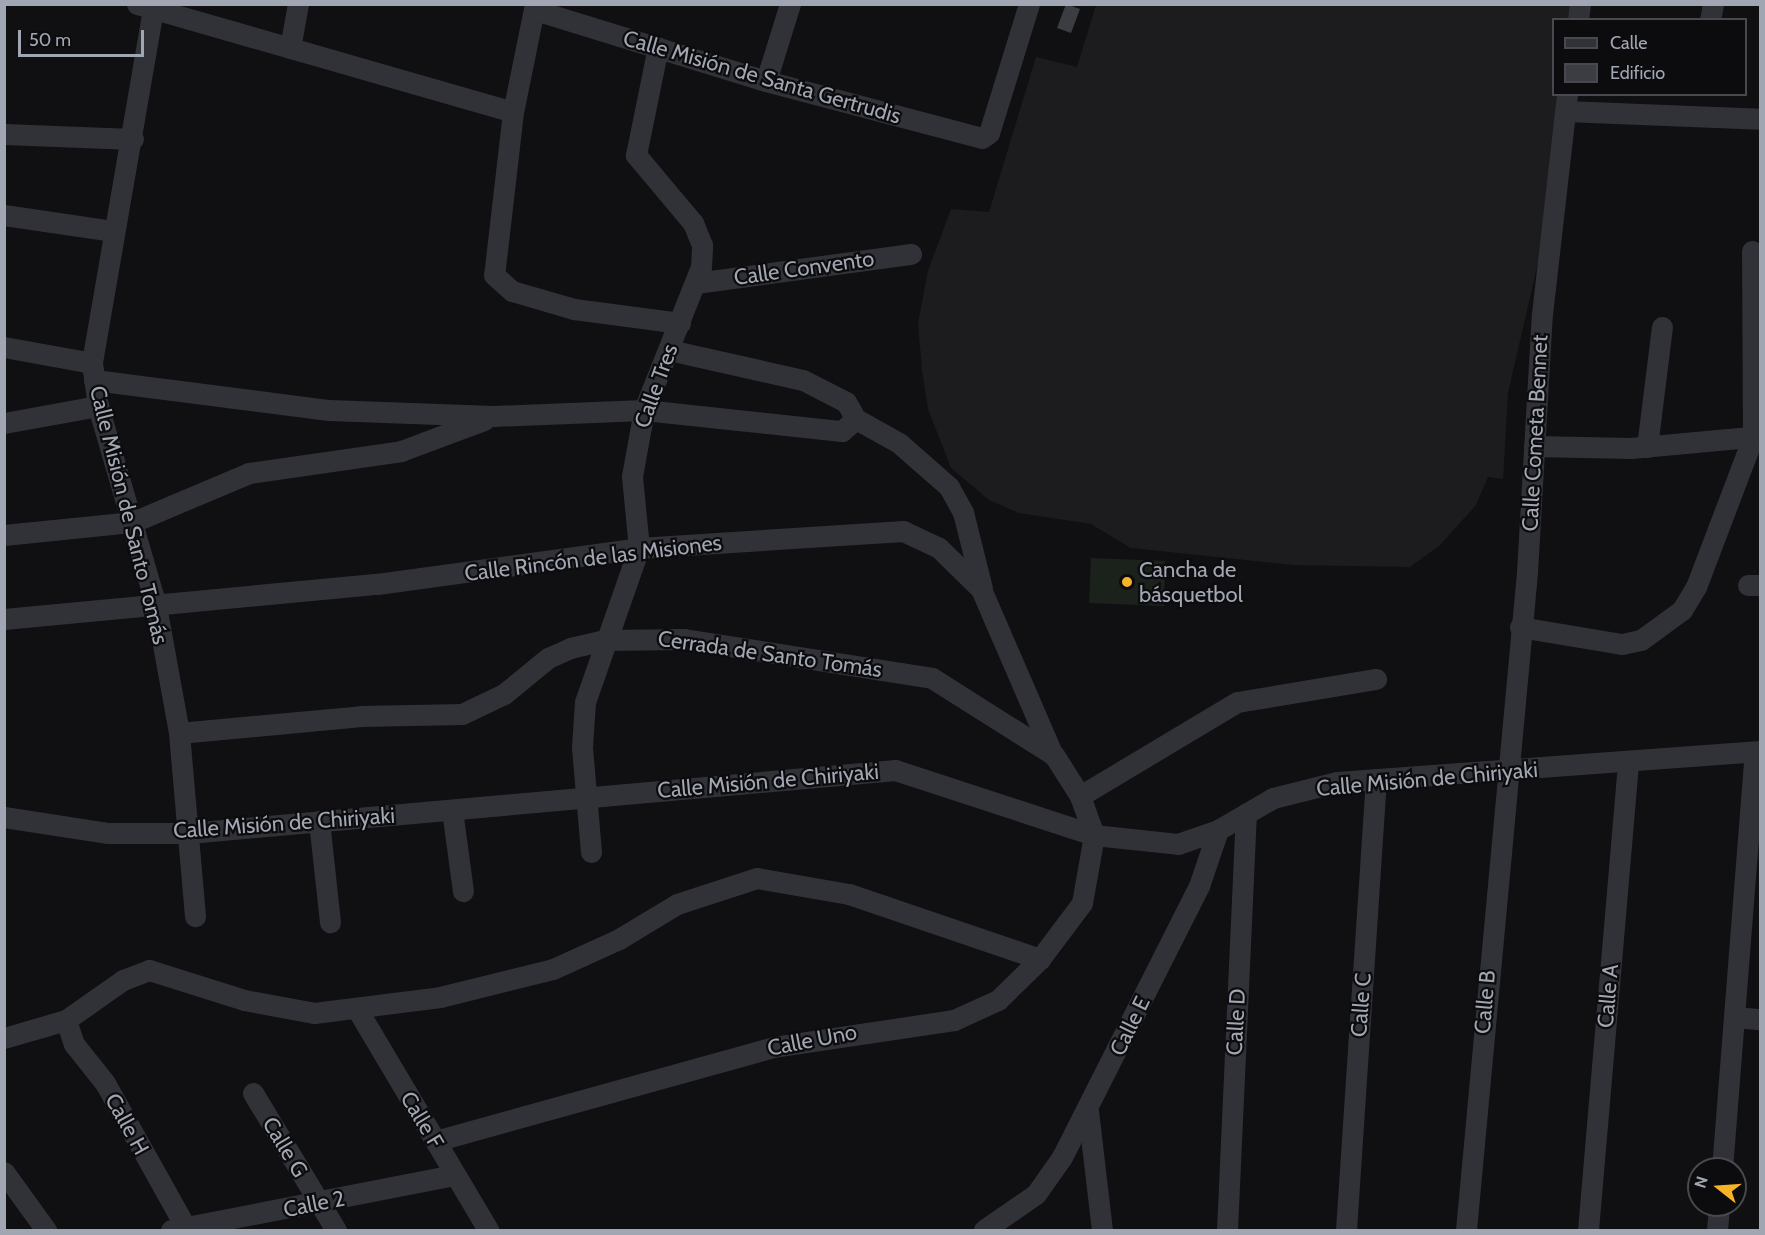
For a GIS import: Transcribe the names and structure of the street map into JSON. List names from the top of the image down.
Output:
{
  "streets": {
    "street": [
      "Calle Misión de Santa Gertrudis",
      "Calle Convento",
      "Calle Tres",
      "Calle Cometa Bennet",
      "Calle Misión de Santo Tomás",
      "Calle Rincón de las Misiones",
      "Cerrada de Santo Tomás",
      "Calle Misión de Chiriyaki",
      "Calle A",
      "Calle B",
      "Calle C",
      "Calle D",
      "Calle E",
      "Calle Uno",
      "Calle F",
      "Calle H",
      "Calle G",
      "Calle 2"
    ]
  },
  "crossings": [
    ["Calle Misión de Santa Gertrudis", "Calle Tres"],
    ["Calle Convento", "Calle Tres"],
    ["Calle Tres", "Calle Rincón de las Misiones"],
    ["Calle Tres", "Cerrada de Santo Tomás"],
    ["Calle Tres", "Calle Misión de Chiriyaki"],
    ["Calle Cometa Bennet", "Calle Misión de Chiriyaki"],
    ["Calle Cometa Bennet", "Calle B"],
    ["Calle Misión de Santo Tomás", "Calle Rincón de las Misiones"],
    ["Calle Misión de Santo Tomás", "Cerrada de Santo Tomás"],
    ["Calle Misión de Santo Tomás", "Calle Misión de Chiriyaki"],
    ["Calle Rincón de las Misiones", "Cerrada de Santo Tomás"],
    ["Cerrada de Santo Tomás", "Calle Misión de Chiriyaki"],
    ["Cerrada de Santo Tomás", "Calle Uno"],
    ["Calle Misión de Chiriyaki", "Calle A"],
    ["Calle Misión de Chiriyaki", "Calle B"],
    ["Calle Misión de Chiriyaki", "Calle C"],
    ["Calle Misión de Chiriyaki", "Calle D"],
    ["Calle Misión de Chiriyaki", "Calle E"],
    ["Calle Misión de Chiriyaki", "Calle Uno"],
    ["Calle Uno", "Calle F"],
    ["Calle F", "Calle 2"],
    ["Calle H", "Calle 2"],
    ["Calle G", "Calle 2"]
  ],
  "places": ["Cancha de básquetbol"],
  "legend": ["Calle", "Edificio"],
  "scale_bar": "50 m",
  "north": "left"
}
